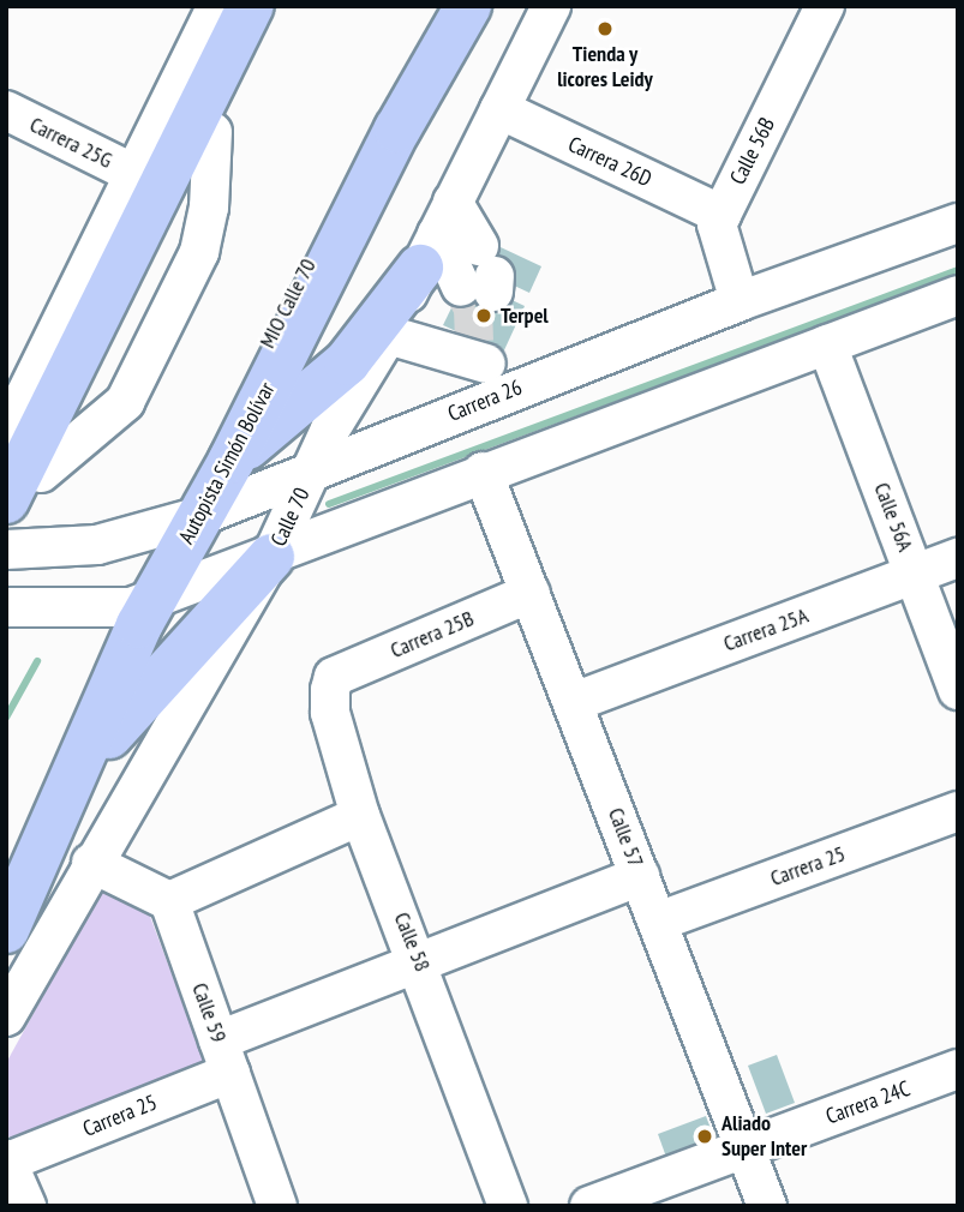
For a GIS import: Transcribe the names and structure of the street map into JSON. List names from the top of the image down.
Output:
{
  "streets": {
    "highway": ["Autopista Simón Bolívar"],
    "street": [
      "Carrera 25G",
      "Calle 56B",
      "Carrera 26D",
      "MIO Calle 70",
      "Carrera 26",
      "Calle 70",
      "Calle 56A",
      "Carrera 25A",
      "Carrera 25B",
      "Calle 57",
      "Carrera 25",
      "Calle 58",
      "Calle 59",
      "Carrera 24C"
    ]
  },
  "crossings": [
    ["Calle 56B", "Carrera 26D"],
    ["Calle 56B", "Carrera 26"],
    ["Carrera 26D", "Calle 70"],
    ["MIO Calle 70", "Carrera 26"],
    ["MIO Calle 70", "Autopista Simón Bolívar"],
    ["Carrera 26", "Autopista Simón Bolívar"],
    ["Carrera 26", "Calle 70"],
    ["Calle 56A", "Carrera 25A"],
    ["Carrera 25A", "Calle 57"],
    ["Carrera 25B", "Calle 57"],
    ["Carrera 25B", "Calle 58"],
    ["Calle 57", "Carrera 25"],
    ["Calle 57", "Carrera 24C"],
    ["Carrera 25", "Calle 58"],
    ["Carrera 25", "Calle 59"]
  ],
  "places": ["Tienda y licores Leidy", "Terpel", "Aliado Super Inter"]
}
